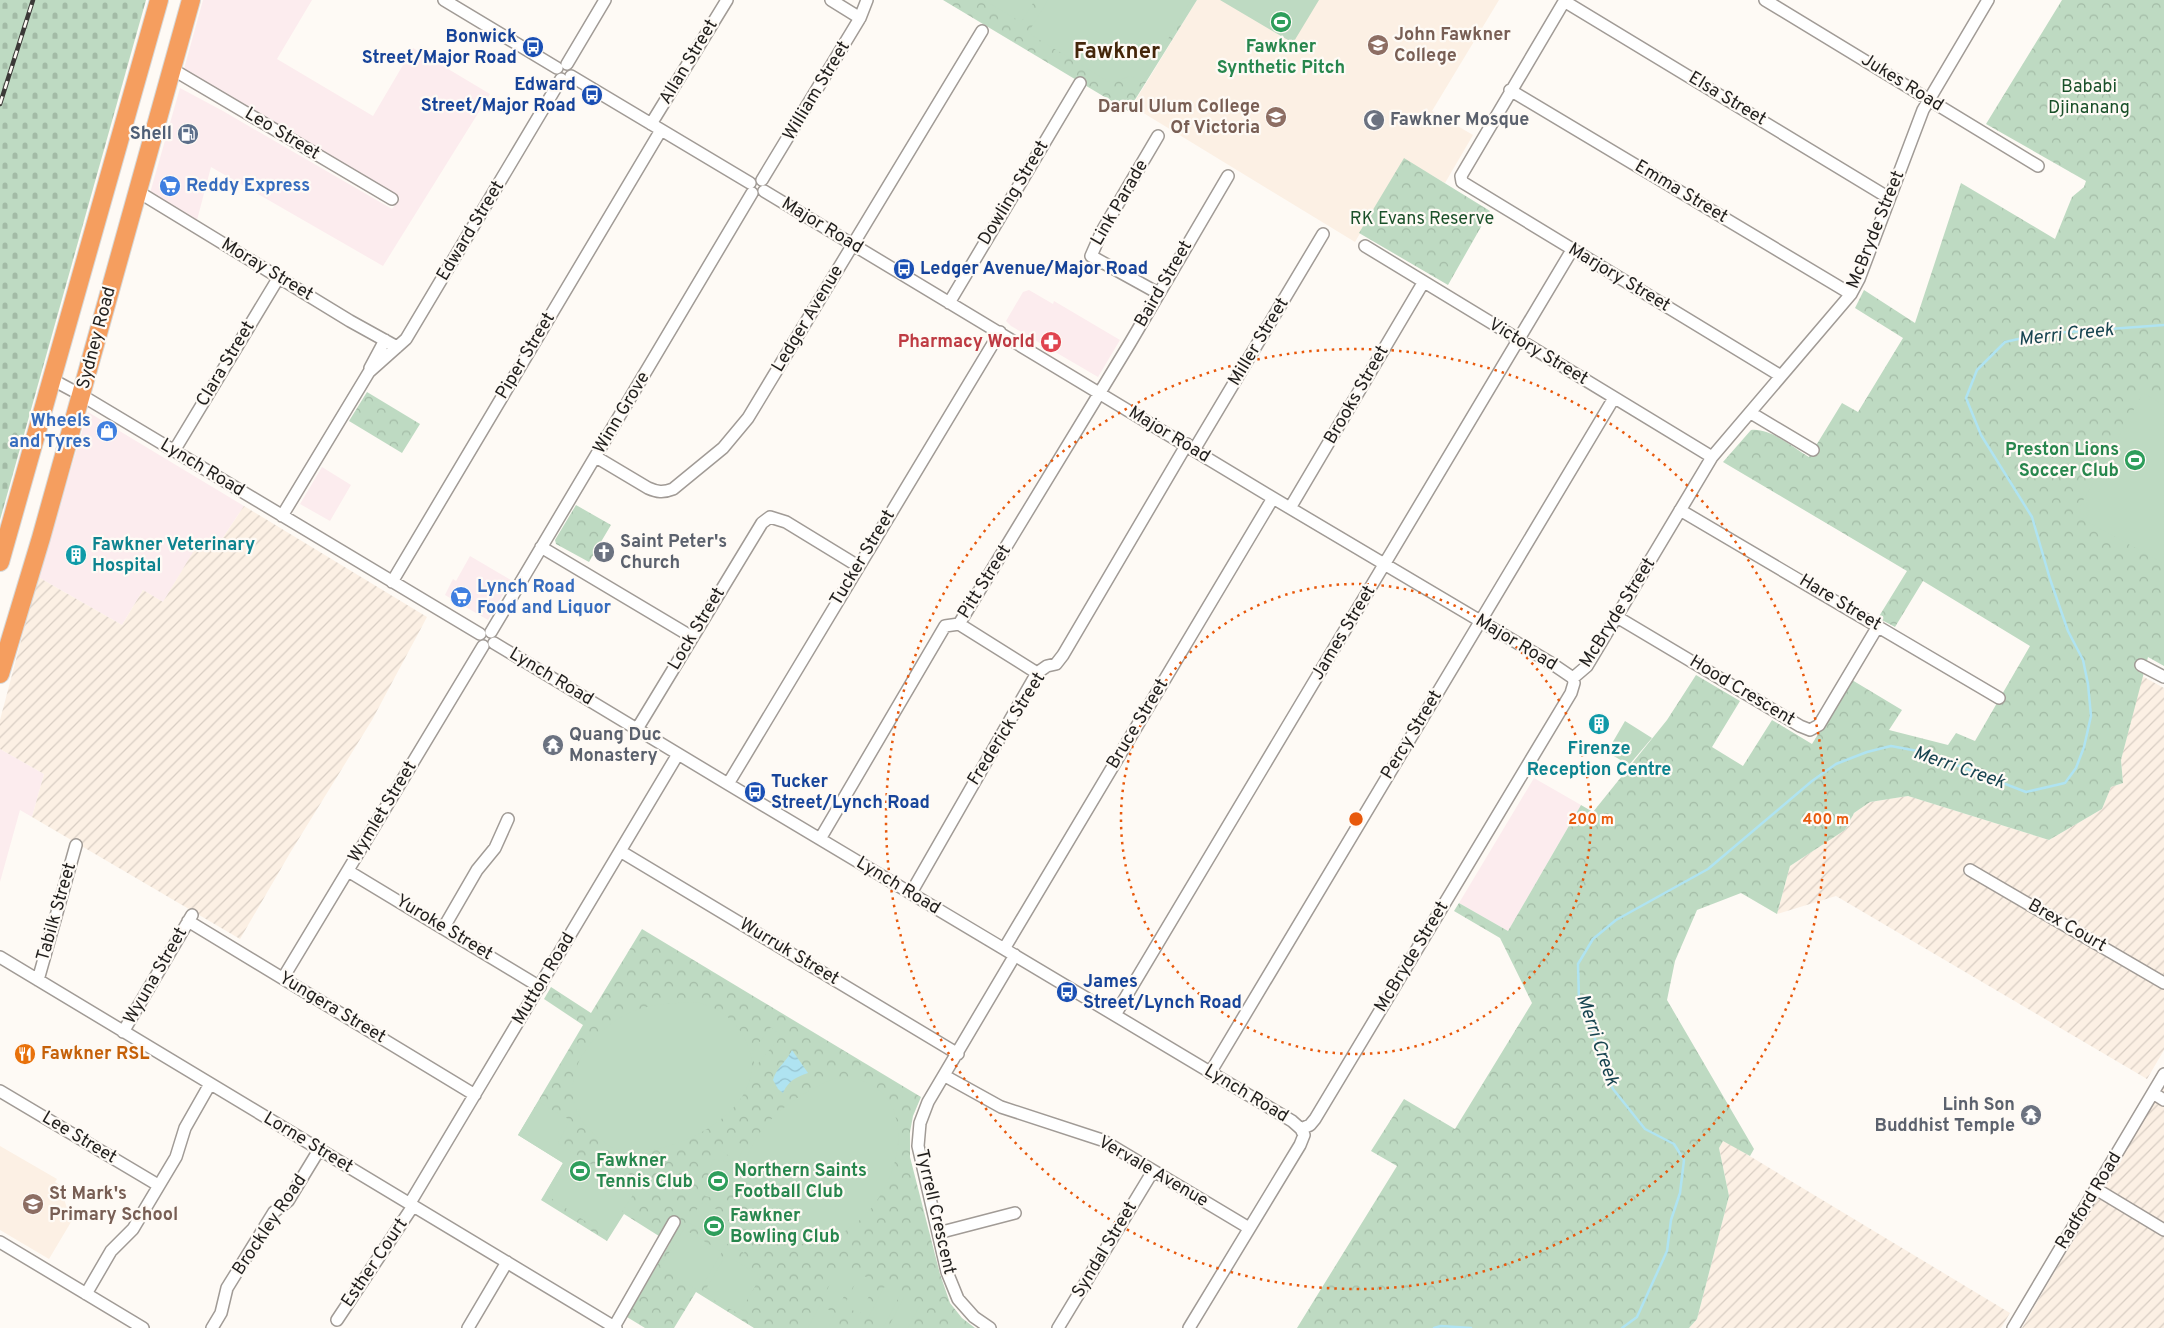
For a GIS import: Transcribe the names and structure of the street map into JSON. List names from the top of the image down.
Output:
{
  "streets": {
    "highway": ["Sydney Road"],
    "street": [
      "Allan Street",
      "Jukes Road",
      "William Street",
      "Elsa Street",
      "Leo Street",
      "Emma Street",
      "Dowling Street",
      "Link Parade",
      "Major Road",
      "McBryde Street",
      "Edward Street",
      "Moray Street",
      "Marjory Street",
      "Baird Street",
      "Ledger Avenue",
      "Miller Street",
      "Victory Street",
      "Piper Street",
      "Clara Street",
      "Brooks Street",
      "Winn Grove",
      "Lynch Road",
      "Tucker Street",
      "Pitt Street",
      "Hare Street",
      "Lock Street",
      "James Street",
      "Hood Crescent",
      "Bruce Street",
      "Frederick Street",
      "Percy Street",
      "Wymlet Street",
      "Tabilk Street",
      "Brex Court",
      "Yuroke Street",
      "Wurruk Street",
      "Wyuna Street",
      "Mutton Road",
      "Yungera Street",
      "Lee Street",
      "Lorne Street",
      "Vervale Avenue",
      "Radford Road",
      "Tyrrell Crescent",
      "Brockley Road",
      "Syndal Street",
      "Esther Court"
    ]
  },
  "crossings": [
    ["Allan Street", "Piper Street"],
    ["Jukes Road", "McBryde Street"],
    ["William Street", "Major Road"],
    ["Elsa Street", "McBryde Street"],
    ["Leo Street", "Sydney Road"],
    ["Emma Street", "McBryde Street"],
    ["Emma Street", "Marjory Street"],
    ["Dowling Street", "Major Road"],
    ["Link Parade", "Baird Street"],
    ["Major Road", "McBryde Street"],
    ["Major Road", "Baird Street"],
    ["Major Road", "Ledger Avenue"],
    ["Major Road", "Miller Street"],
    ["Major Road", "Brooks Street"],
    ["Major Road", "Tucker Street"],
    ["Major Road", "Pitt Street"],
    ["Major Road", "James Street"],
    ["Major Road", "Bruce Street"],
    ["Major Road", "Frederick Street"],
    ["Major Road", "Percy Street"],
    ["McBryde Street", "Marjory Street"],
    ["McBryde Street", "Victory Street"],
    ["McBryde Street", "Lynch Road"],
    ["McBryde Street", "Hare Street"],
    ["McBryde Street", "Hood Crescent"],
    ["Edward Street", "Moray Street"],
    ["Edward Street", "Lynch Road"],
    ["Moray Street", "Sydney Road"],
    ["Moray Street", "Clara Street"],
    ["Marjory Street", "James Street"],
    ["Baird Street", "Pitt Street"],
    ["Ledger Avenue", "Winn Grove"],
    ["Sydney Road", "Lynch Road"],
    ["Miller Street", "Frederick Street"],
    ["Victory Street", "Brooks Street"],
    ["Victory Street", "James Street"],
    ["Victory Street", "Percy Street"],
    ["Piper Street", "Lynch Road"],
    ["Clara Street", "Lynch Road"],
    ["Winn Grove", "Lynch Road"],
    ["Winn Grove", "Wymlet Street"],
    ["Lynch Road", "Tucker Street"],
    ["Lynch Road", "Pitt Street"],
    ["Lynch Road", "Lock Street"],
    ["Lynch Road", "James Street"],
    ["Lynch Road", "Bruce Street"],
    ["Lynch Road", "Frederick Street"],
    ["Lynch Road", "Percy Street"],
    ["Lynch Road", "Wymlet Street"],
    ["Lynch Road", "Mutton Road"],
    ["Lynch Road", "Tyrrell Crescent"],
    ["Tucker Street", "Lock Street"],
    ["Hare Street", "Hood Crescent"],
    ["Wymlet Street", "Yuroke Street"],
    ["Wymlet Street", "Yungera Street"],
    ["Tabilk Street", "Lorne Street"],
    ["Yuroke Street", "Mutton Road"],
    ["Wurruk Street", "Mutton Road"],
    ["Wurruk Street", "Tyrrell Crescent"],
    ["Wyuna Street", "Yungera Street"],
    ["Wyuna Street", "Lorne Street"],
    ["Mutton Road", "Yungera Street"],
    ["Mutton Road", "Lorne Street"],
    ["Mutton Road", "Esther Court"],
    ["Lorne Street", "Brockley Road"],
    ["Lorne Street", "Esther Court"],
    ["Vervale Avenue", "Tyrrell Crescent"],
    ["Vervale Avenue", "Syndal Street"]
  ],
  "districts": ["Fawkner"],
  "water": ["Merri Creek"],
  "parks": ["Bababi Djinanang", "RK Evans Reserve"],
  "places": {
    "sports": [
      "Fawkner Synthetic Pitch",
      "Preston Lions Soccer Club",
      "Fawkner Tennis Club",
      "Northern Saints Football Club",
      "Fawkner Bowling Club"
    ],
    "school or university": ["John Fawkner College", "Darul Ulum College Of Victoria", "St Mark's Primary School"],
    "bus stop": [
      "Bonwick Street/Major Road",
      "Edward Street/Major Road",
      "Ledger Avenue/Major Road",
      "Tucker Street/Lynch Road",
      "James Street/Lynch Road"
    ],
    "mosque": ["Fawkner Mosque"],
    "fuel station": ["Shell"],
    "supermarket": ["Reddy Express", "Lynch Road Food and Liquor"],
    "pharmacy": ["Pharmacy World"],
    "shop": ["Wheels and Tyres"],
    "church": ["Saint Peter's Church"],
    "building": ["Fawkner Veterinary Hospital", "Firenze Reception Centre"],
    "temple": ["Quang Duc Monastery", "Linh Son Buddhist Temple"],
    "restaurant": ["Fawkner RSL"]
  },
  "rings": ["200 m", "400 m"]
}
